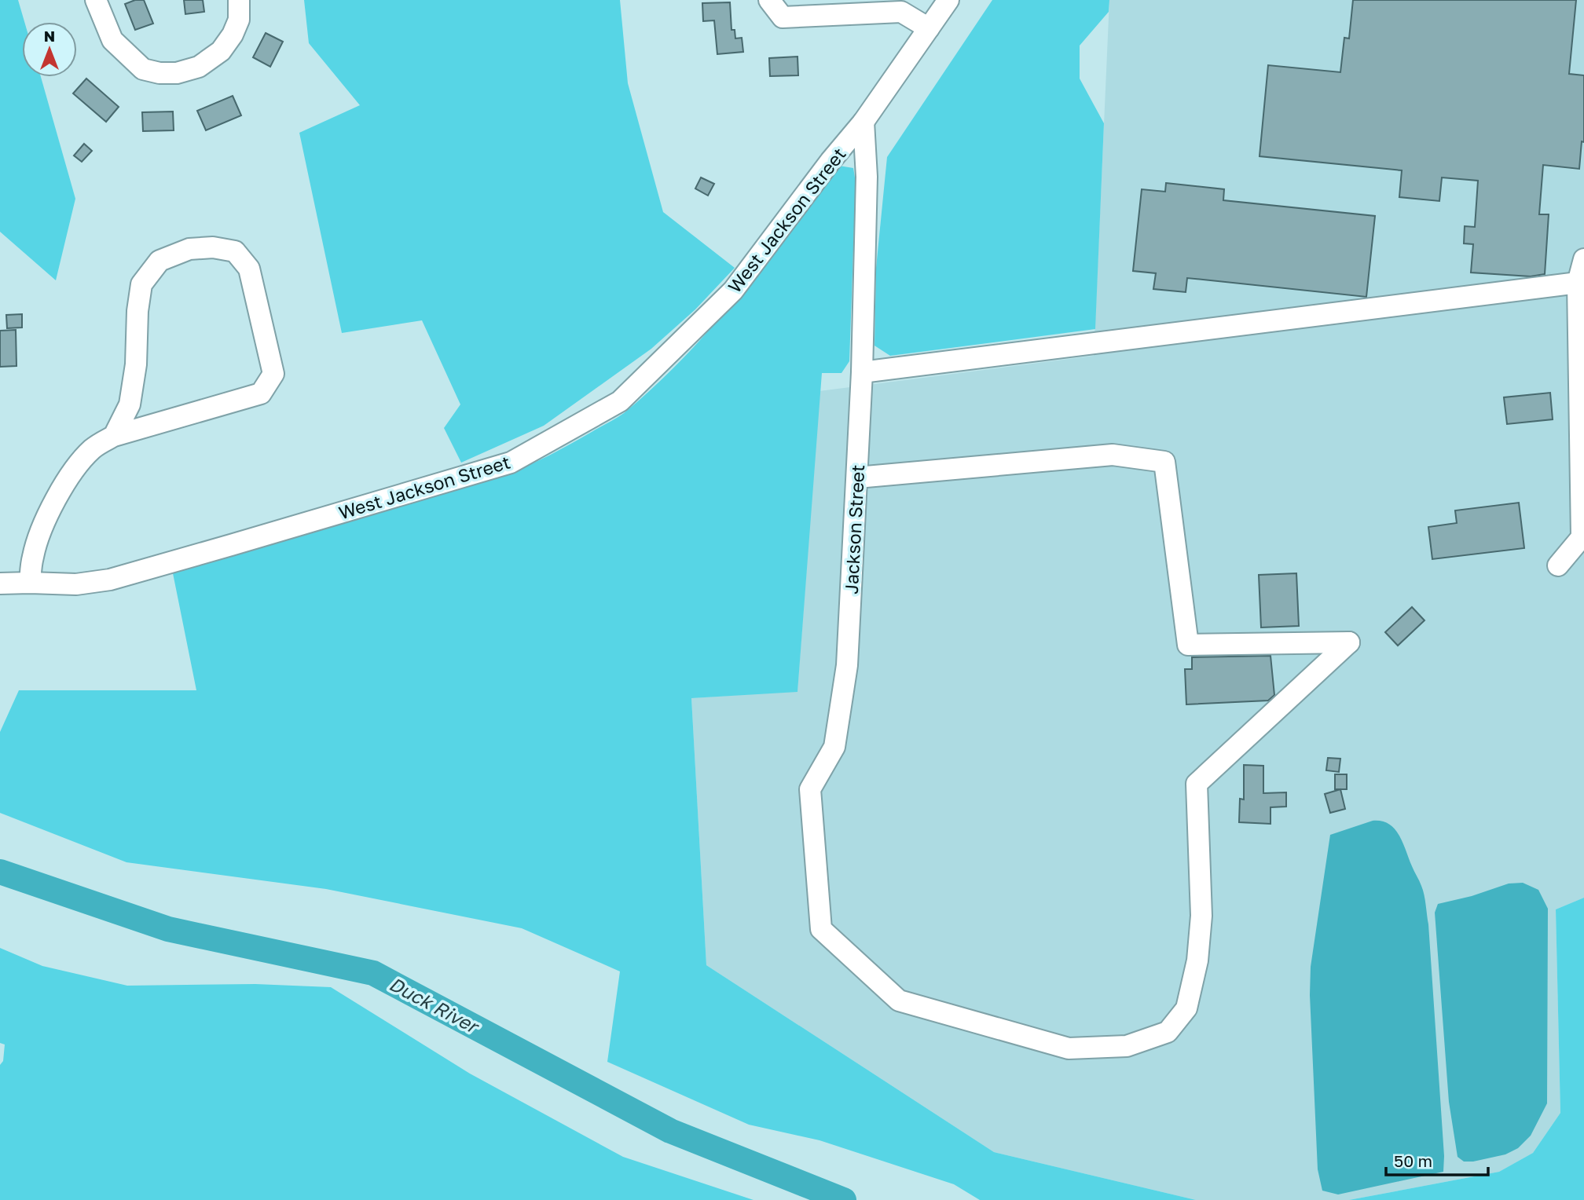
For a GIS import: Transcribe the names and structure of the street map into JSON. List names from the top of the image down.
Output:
{
  "streets": {
    "street": ["West Jackson Street", "Jackson Street"]
  },
  "crossings": [
    ["West Jackson Street", "Jackson Street"]
  ],
  "water": ["Duck River"],
  "scale_bar": "50 m",
  "north": "top"
}
